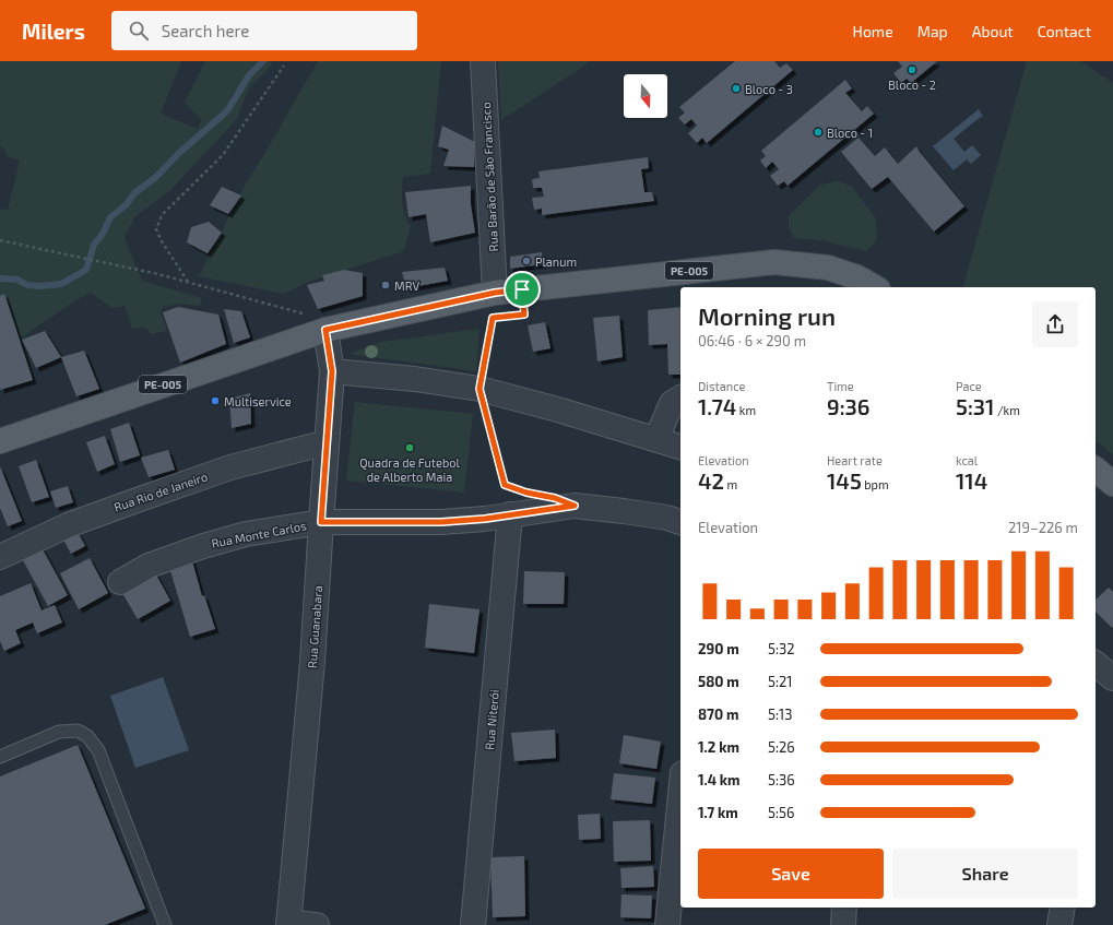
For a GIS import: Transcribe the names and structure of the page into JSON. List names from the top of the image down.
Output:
{
  "streets": {
    "main road": ["PE-005"],
    "street": [
      "Rua Barão de São Francisco",
      "Rua Rio de Janeiro",
      "Rua Monte Carlos",
      "Rua Guanabara",
      "Rua Niterói"
    ]
  },
  "crossings": [
    ["Rua Barão de São Francisco", "PE-005"],
    ["PE-005", "Rua Guanabara"],
    ["Rua Rio de Janeiro", "Rua Guanabara"],
    ["Rua Monte Carlos", "Rua Guanabara"],
    ["Rua Monte Carlos", "Rua Niterói"]
  ],
  "places": [
    "Bloco - 2",
    "Bloco - 3",
    "Bloco - 1",
    "Planum",
    "MRV",
    "Multiservice",
    "Quadra de Futebol de Alberto Maia"
  ],
  "north": "bottom",
  "page": {
    "header": "Milers",
    "search": "Search here",
    "nav": [
      "Home",
      "Map",
      "About",
      "Contact"
    ],
    "heading": ["Morning run", "06:46 · 6 × 290 m"],
    "stats": [
      ["Distance", "1.74 km"],
      ["Time", "9:36"],
      ["Pace", "5:31 /km"],
      ["Elevation", "42 m"],
      ["Heart rate", "145 bpm"],
      ["kcal", "114"]
    ],
    "chart": ["Elevation", "219–226 m"],
    "list": [
      {
        "name": "290 m",
        "note": "5:32"
      },
      {
        "name": "580 m",
        "note": "5:21"
      },
      {
        "name": "870 m",
        "note": "5:13"
      },
      {
        "name": "1.2 km",
        "note": "5:26"
      },
      {
        "name": "1.4 km",
        "note": "5:36"
      },
      {
        "name": "1.7 km",
        "note": "5:56"
      }
    ],
    "buttons": ["Save", "Share"]
  }
}
